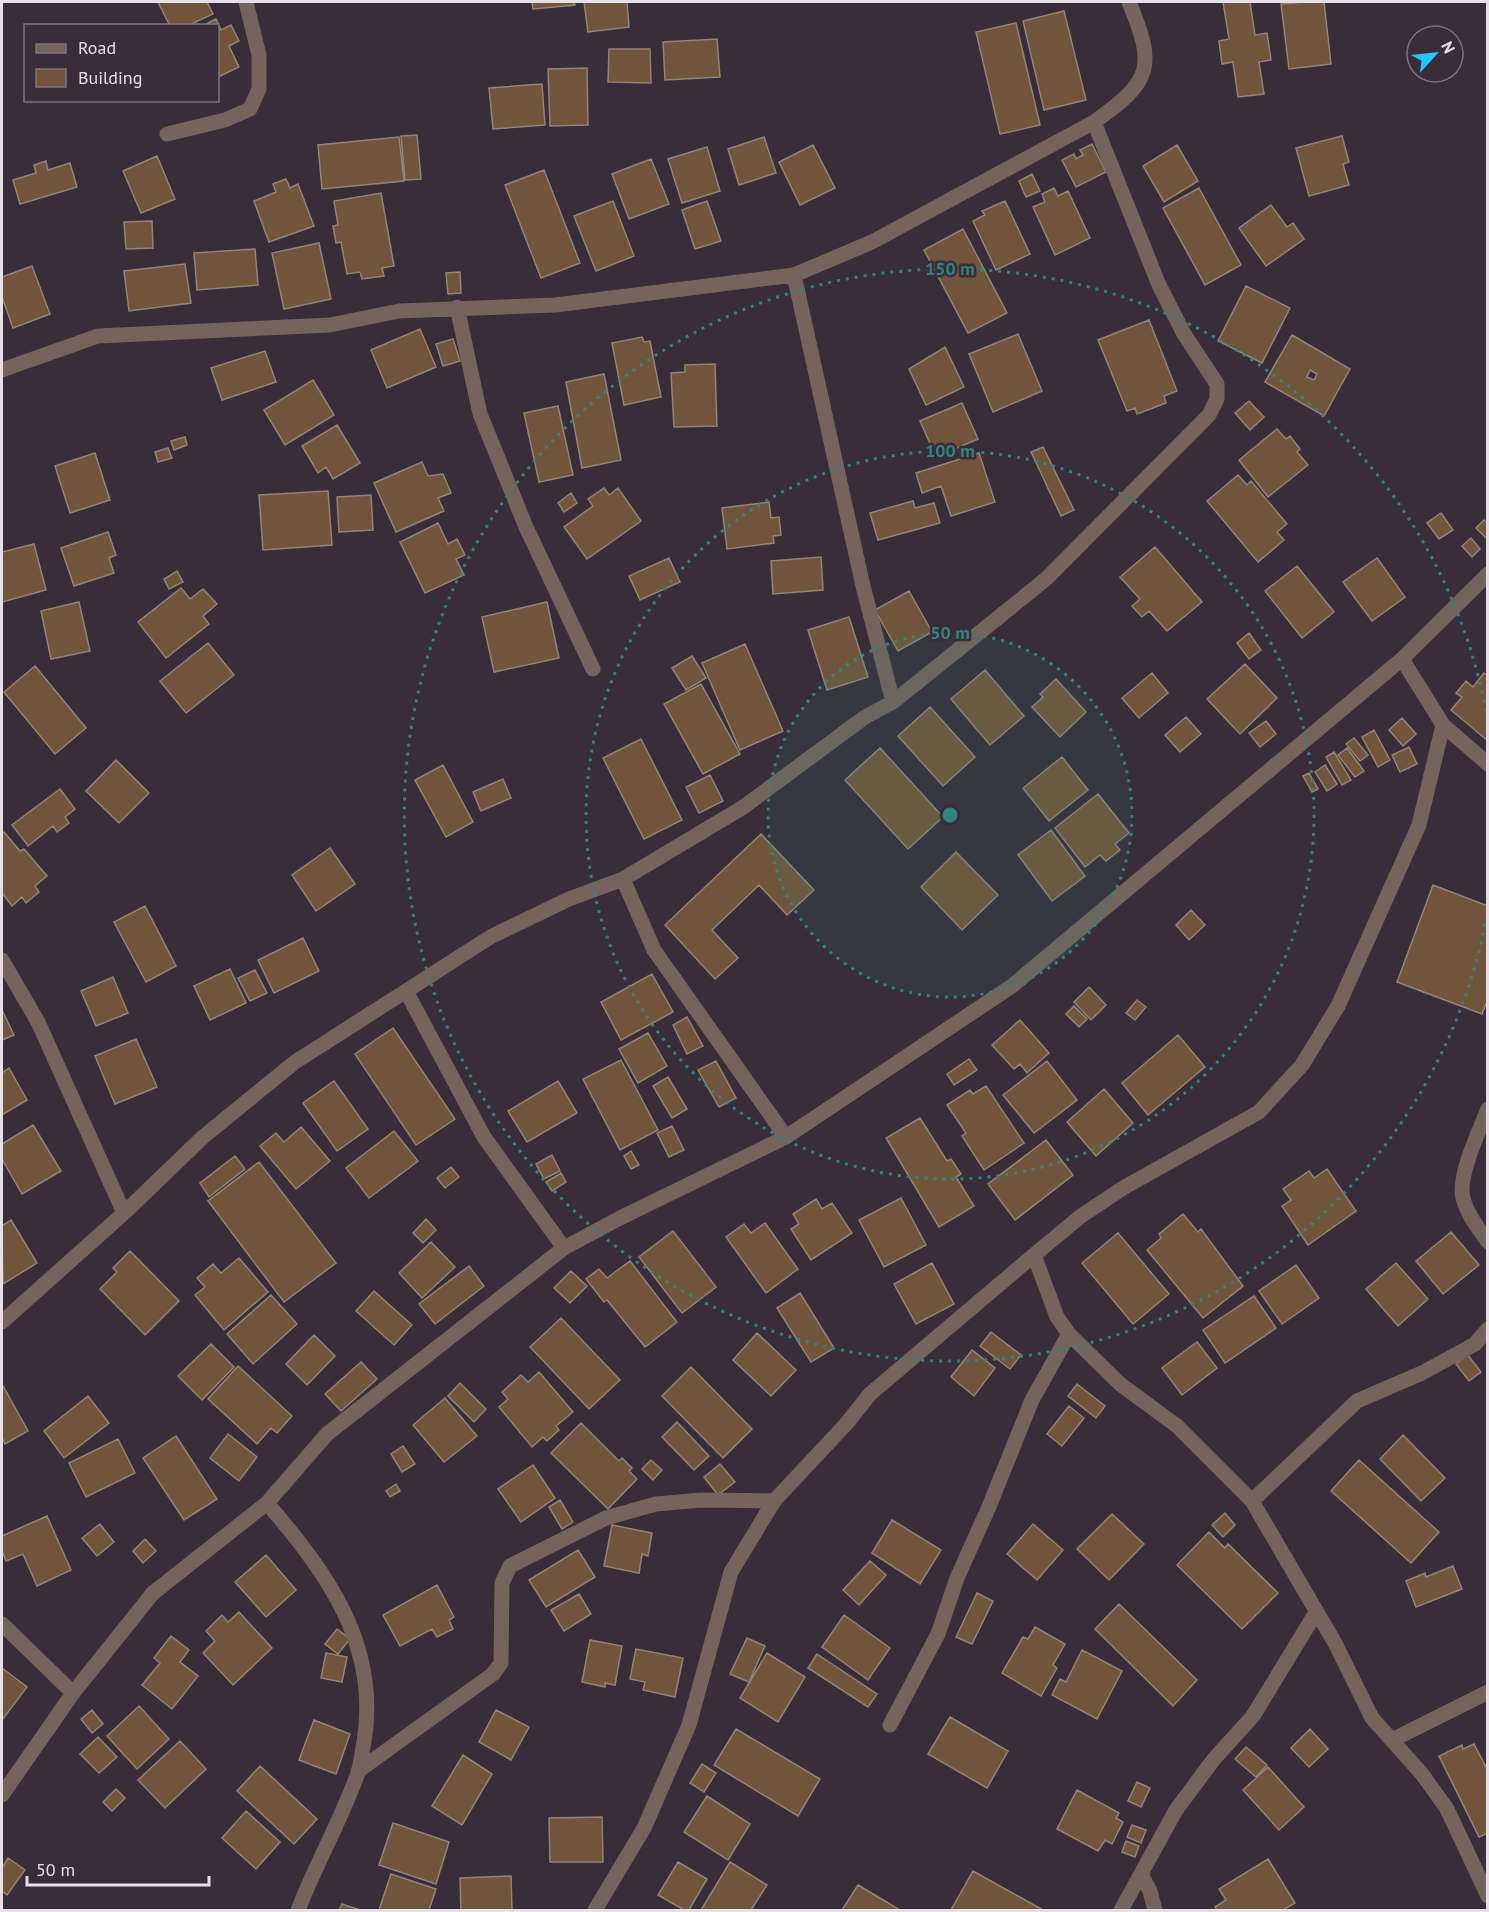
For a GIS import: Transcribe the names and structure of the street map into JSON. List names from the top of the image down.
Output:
{
  "legend": ["Road", "Building"],
  "scale_bar": "50 m",
  "north": "top right",
  "rings": ["150 m", "100 m", "50 m"]
}
